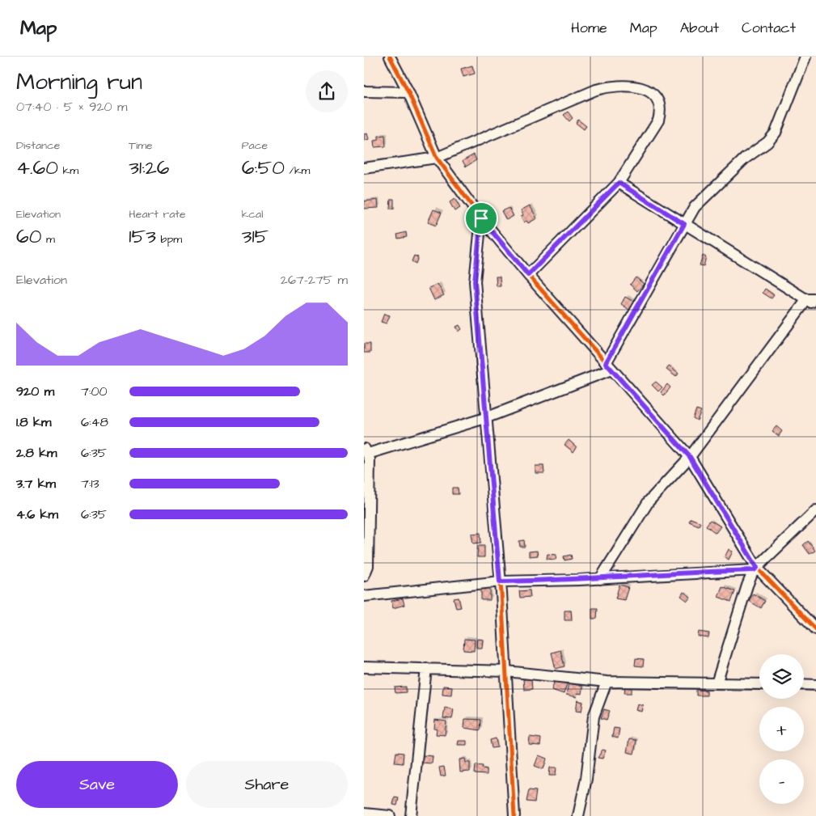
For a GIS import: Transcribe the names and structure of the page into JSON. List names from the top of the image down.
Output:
{
  "page": {
    "header": "Map",
    "nav": [
      "Home",
      "Map",
      "About",
      "Contact"
    ],
    "heading": ["Morning run", "07:40 · 5 × 920 m"],
    "stats": [
      ["Distance", "4.60 km"],
      ["Time", "31:26"],
      ["Pace", "6:50 /km"],
      ["Elevation", "60 m"],
      ["Heart rate", "153 bpm"],
      ["kcal", "315"]
    ],
    "chart": ["Elevation", "267–275 m"],
    "list": [
      {
        "name": "920 m",
        "note": "7:00"
      },
      {
        "name": "1.8 km",
        "note": "6:48"
      },
      {
        "name": "2.8 km",
        "note": "6:35"
      },
      {
        "name": "3.7 km",
        "note": "7:13"
      },
      {
        "name": "4.6 km",
        "note": "6:35"
      }
    ],
    "map_buttons": ["+", "−"],
    "buttons": ["Save", "Share"]
  }
}
